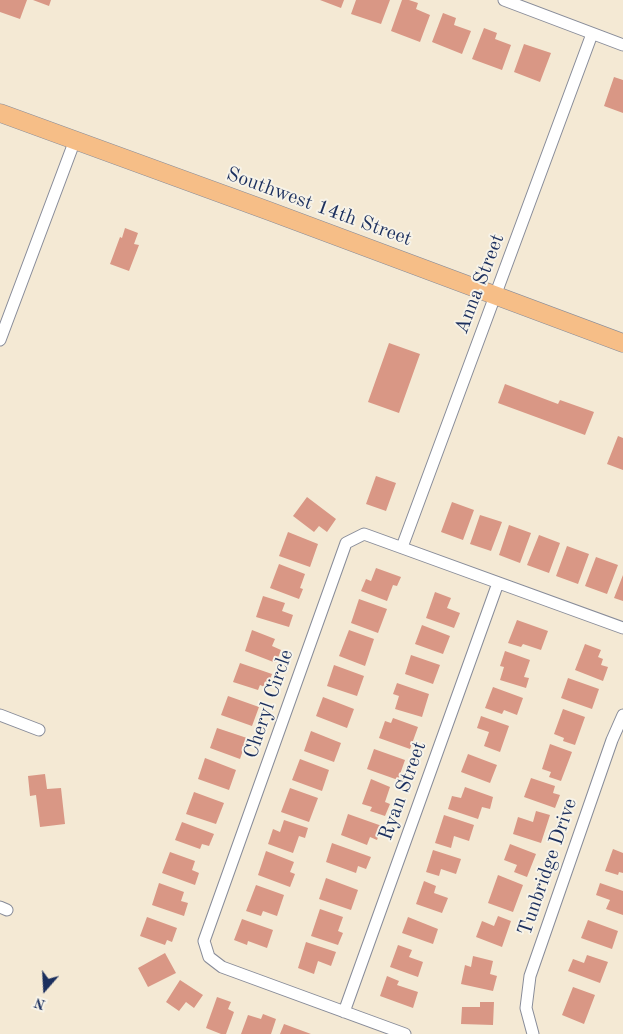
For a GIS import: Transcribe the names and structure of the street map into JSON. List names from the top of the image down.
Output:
{
  "streets": {
    "main road": ["Southwest 14th Street"],
    "street": [
      "Anna Street",
      "Cheryl Circle",
      "Ryan Street",
      "Tunbridge Drive"
    ]
  },
  "crossings": [
    ["Southwest 14th Street", "Anna Street"],
    ["Anna Street", "Cheryl Circle"],
    ["Cheryl Circle", "Ryan Street"]
  ],
  "north": "bottom"
}
